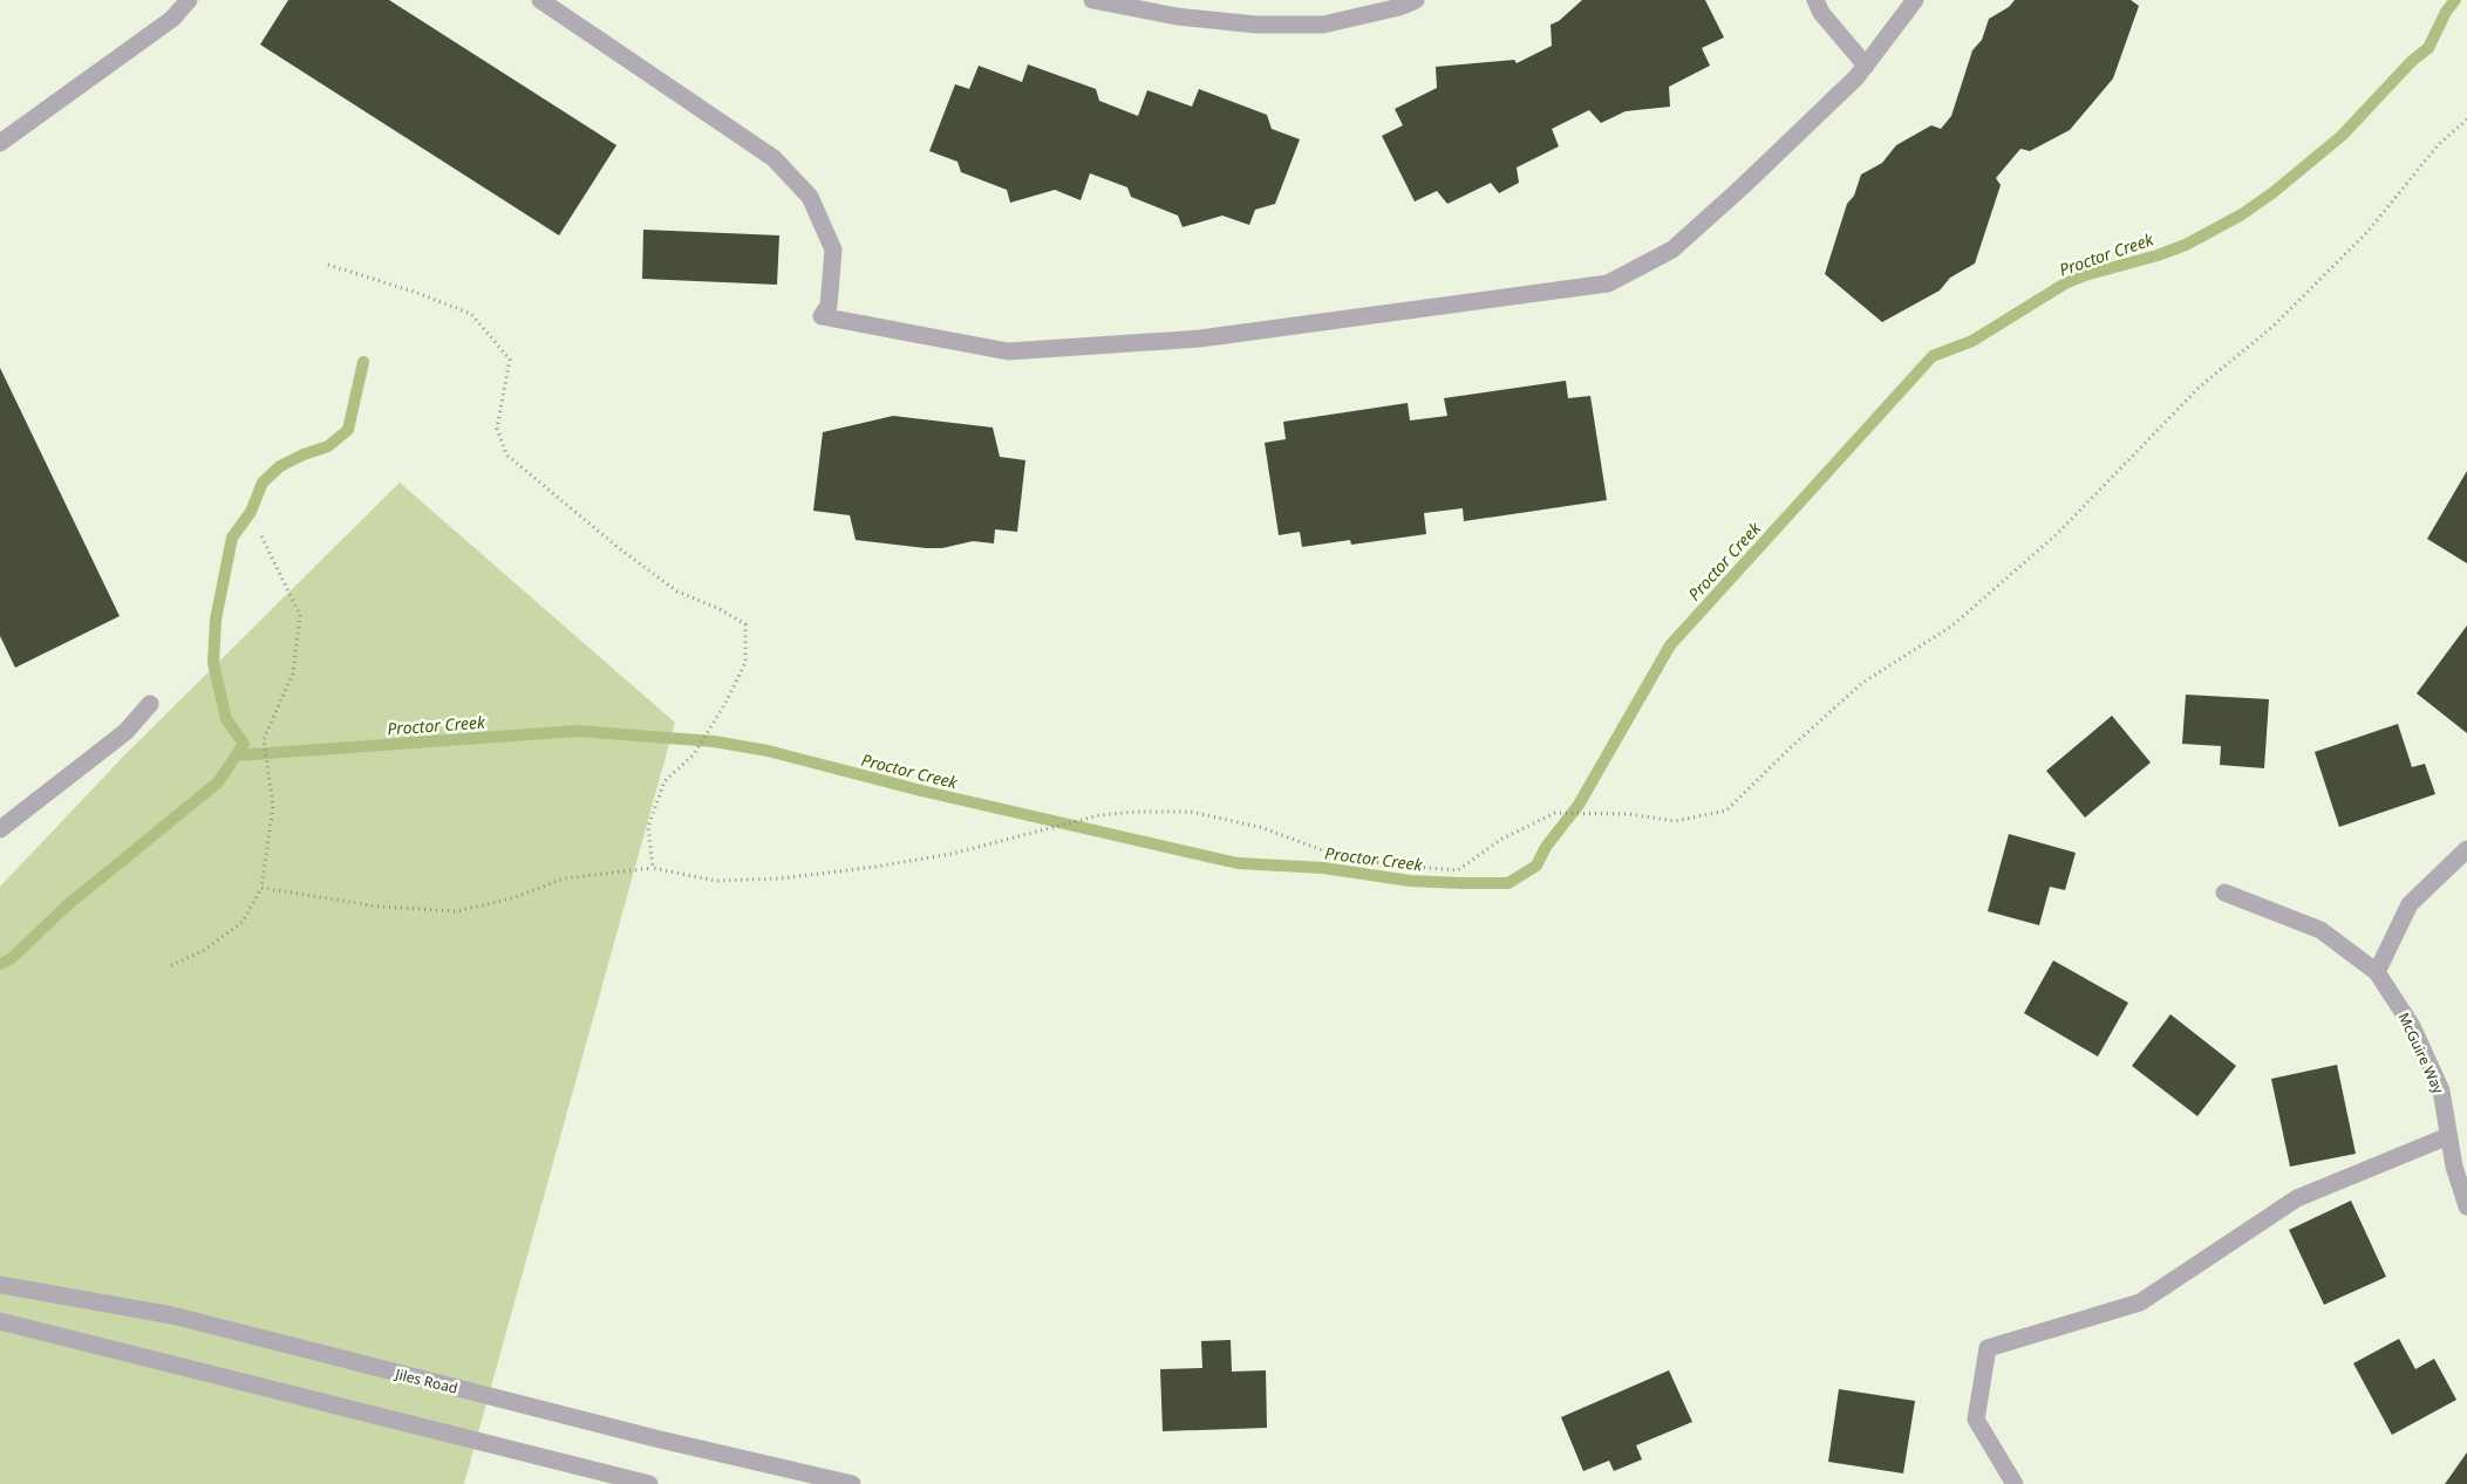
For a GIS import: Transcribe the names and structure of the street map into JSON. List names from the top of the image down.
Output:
{
  "streets": {
    "street": ["McGuire Way", "Jiles Road"]
  },
  "water": ["Proctor Creek"]
}
